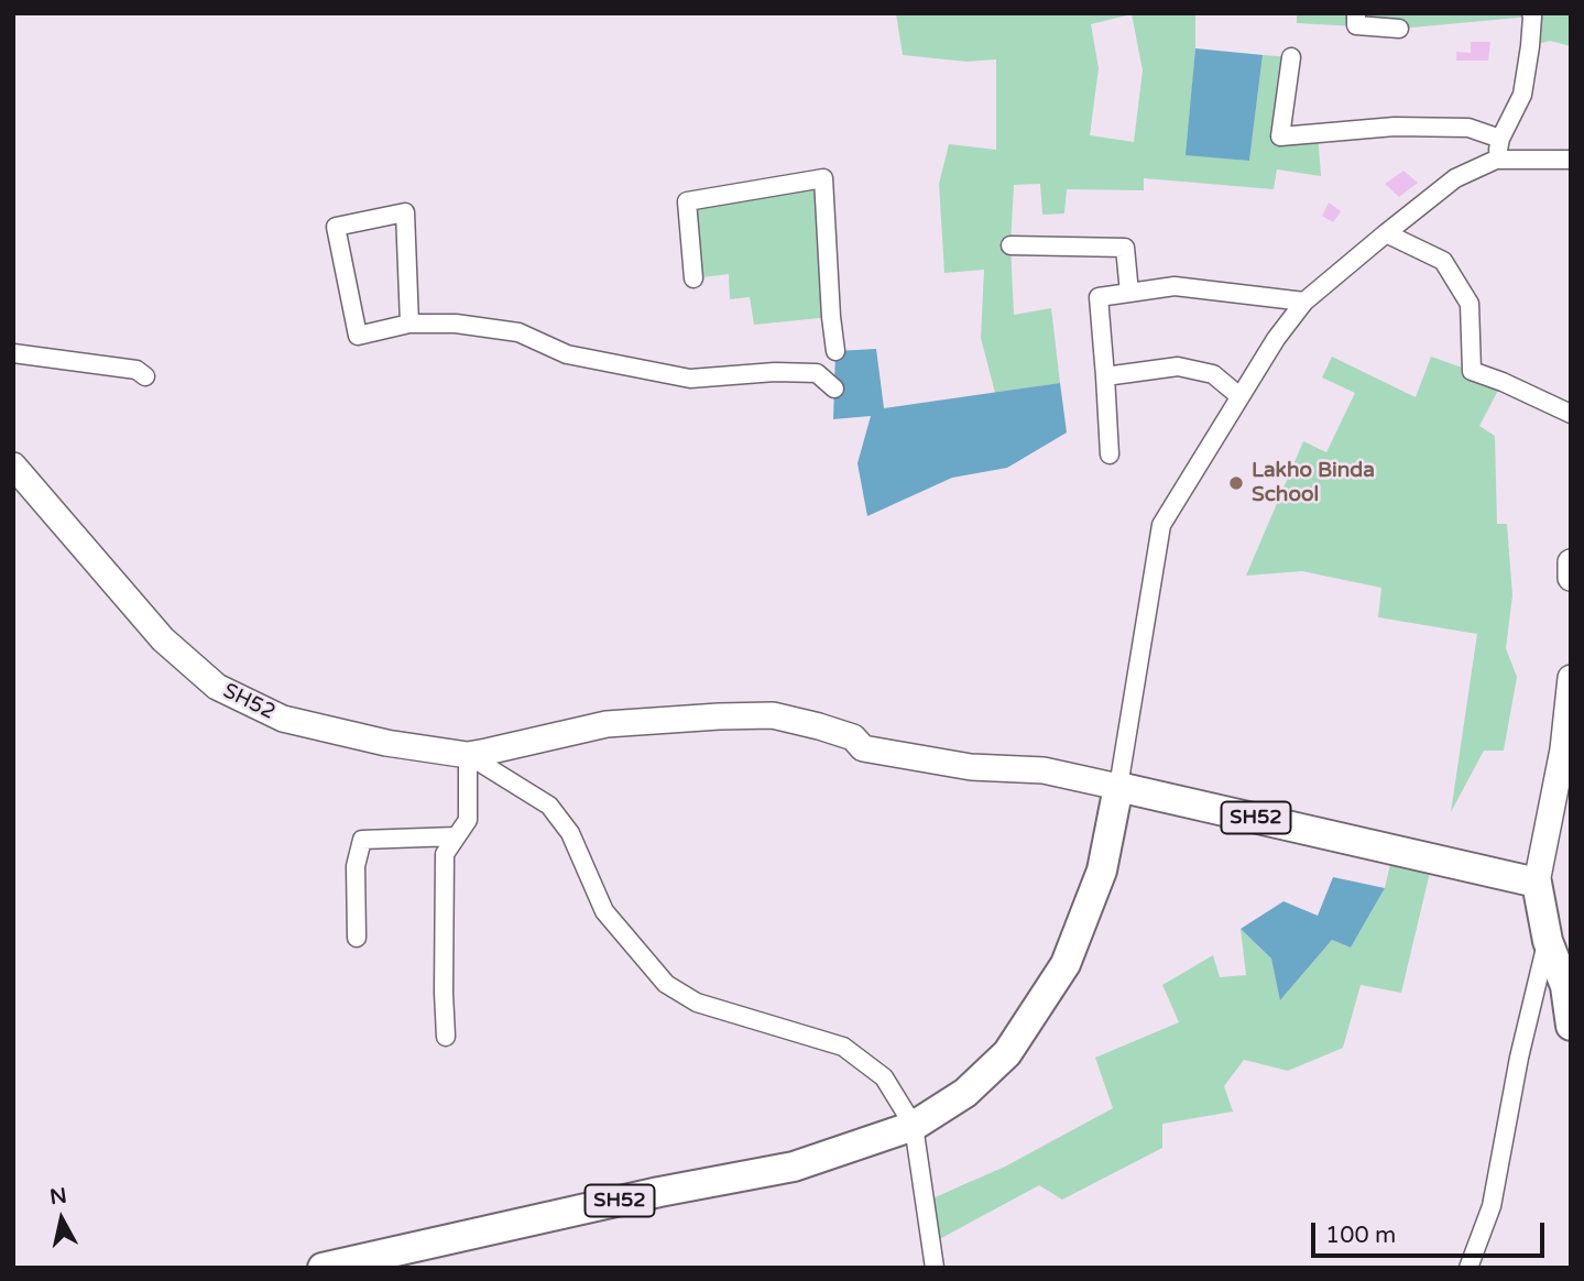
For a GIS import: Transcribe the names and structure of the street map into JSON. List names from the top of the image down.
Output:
{
  "streets": {
    "main road": ["SH52"]
  },
  "places": ["Lakho Binda School"],
  "scale_bar": "100 m",
  "north": "top"
}
